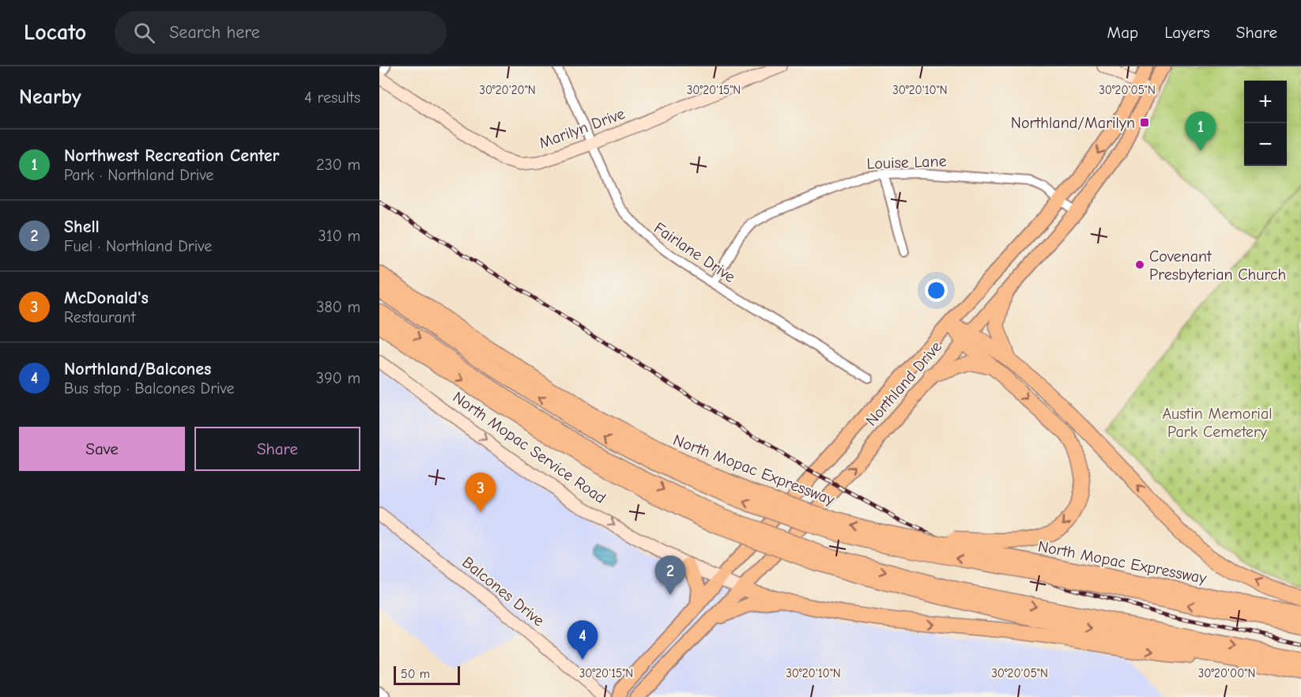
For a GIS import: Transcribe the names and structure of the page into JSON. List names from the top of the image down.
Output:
{
  "streets": {
    "highway": ["North Mopac Expressway"],
    "main road": ["Northland Drive"],
    "street": [
      "Marilyn Drive",
      "Louise Lane",
      "Fairlane Drive",
      "North Mopac Service Road",
      "Balcones Drive"
    ]
  },
  "crossings": [
    ["Marilyn Drive", "Fairlane Drive"],
    ["Louise Lane", "Fairlane Drive"],
    ["Louise Lane", "Northland Drive"],
    ["Northland Drive", "North Mopac Service Road"]
  ],
  "one_way": ["North Mopac Service Road"],
  "parks": ["Austin Memorial Park Cemetery"],
  "places": {
    "transit": ["Northland/Marilyn"],
    "other": ["Covenant Presbyterian Church"]
  },
  "scale_bar": "50 m",
  "page": {
    "header": "Locato",
    "search": "Search here",
    "nav": ["Map", "Layers", "Share"],
    "heading": ["Nearby", "4 results"],
    "map_buttons": ["+", "−"],
    "pins": [
      "1",
      "3",
      "2",
      "4"
    ],
    "list": [
      {
        "mark": "1",
        "name": "Northwest Recreation Center",
        "note": "Park · Northland Drive",
        "value": "230 m"
      },
      {
        "mark": "2",
        "name": "Shell",
        "note": "Fuel · Northland Drive",
        "value": "310 m"
      },
      {
        "mark": "3",
        "name": "McDonald's",
        "note": "Restaurant",
        "value": "380 m"
      },
      {
        "mark": "4",
        "name": "Northland/Balcones",
        "note": "Bus stop · Balcones Drive",
        "value": "390 m"
      }
    ],
    "buttons": ["Save", "Share"],
    "scale": "50 m"
  },
  "coordinates": [
    "30°20'20\"N",
    "30°20'15\"N",
    "30°20'10\"N",
    "30°20'05\"N",
    "30°20'00\"N"
  ]
}
